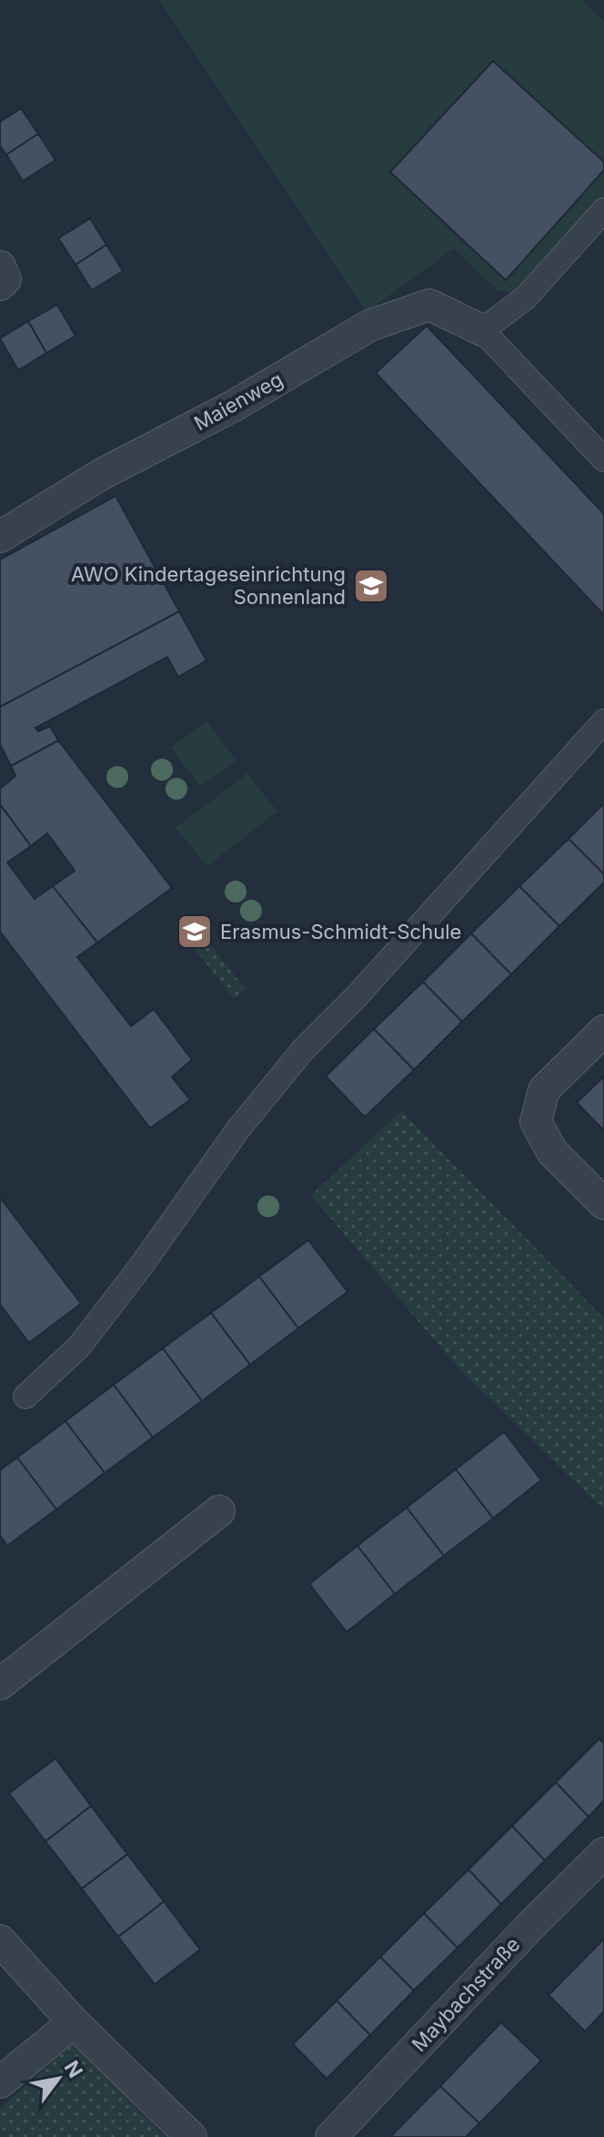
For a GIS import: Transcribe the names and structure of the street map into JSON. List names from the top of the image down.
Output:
{
  "streets": {
    "street": ["Maienweg", "Maybachstraße"]
  },
  "places": {
    "school or university": ["AWO Kindertageseinrichtung Sonnenland", "Erasmus-Schmidt-Schule"]
  },
  "north": "top right"
}
